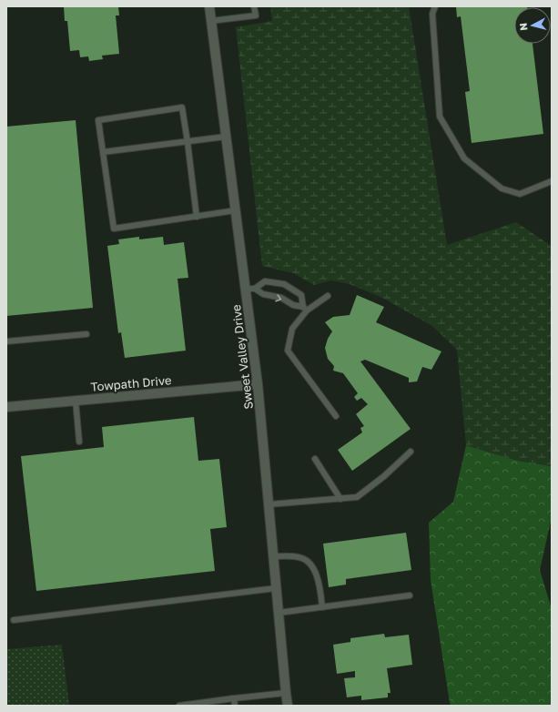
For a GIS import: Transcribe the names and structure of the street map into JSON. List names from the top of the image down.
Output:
{
  "streets": {
    "street": ["Sweet Valley Drive", "Towpath Drive"]
  },
  "crossings": [
    ["Sweet Valley Drive", "Towpath Drive"]
  ],
  "north": "left"
}
